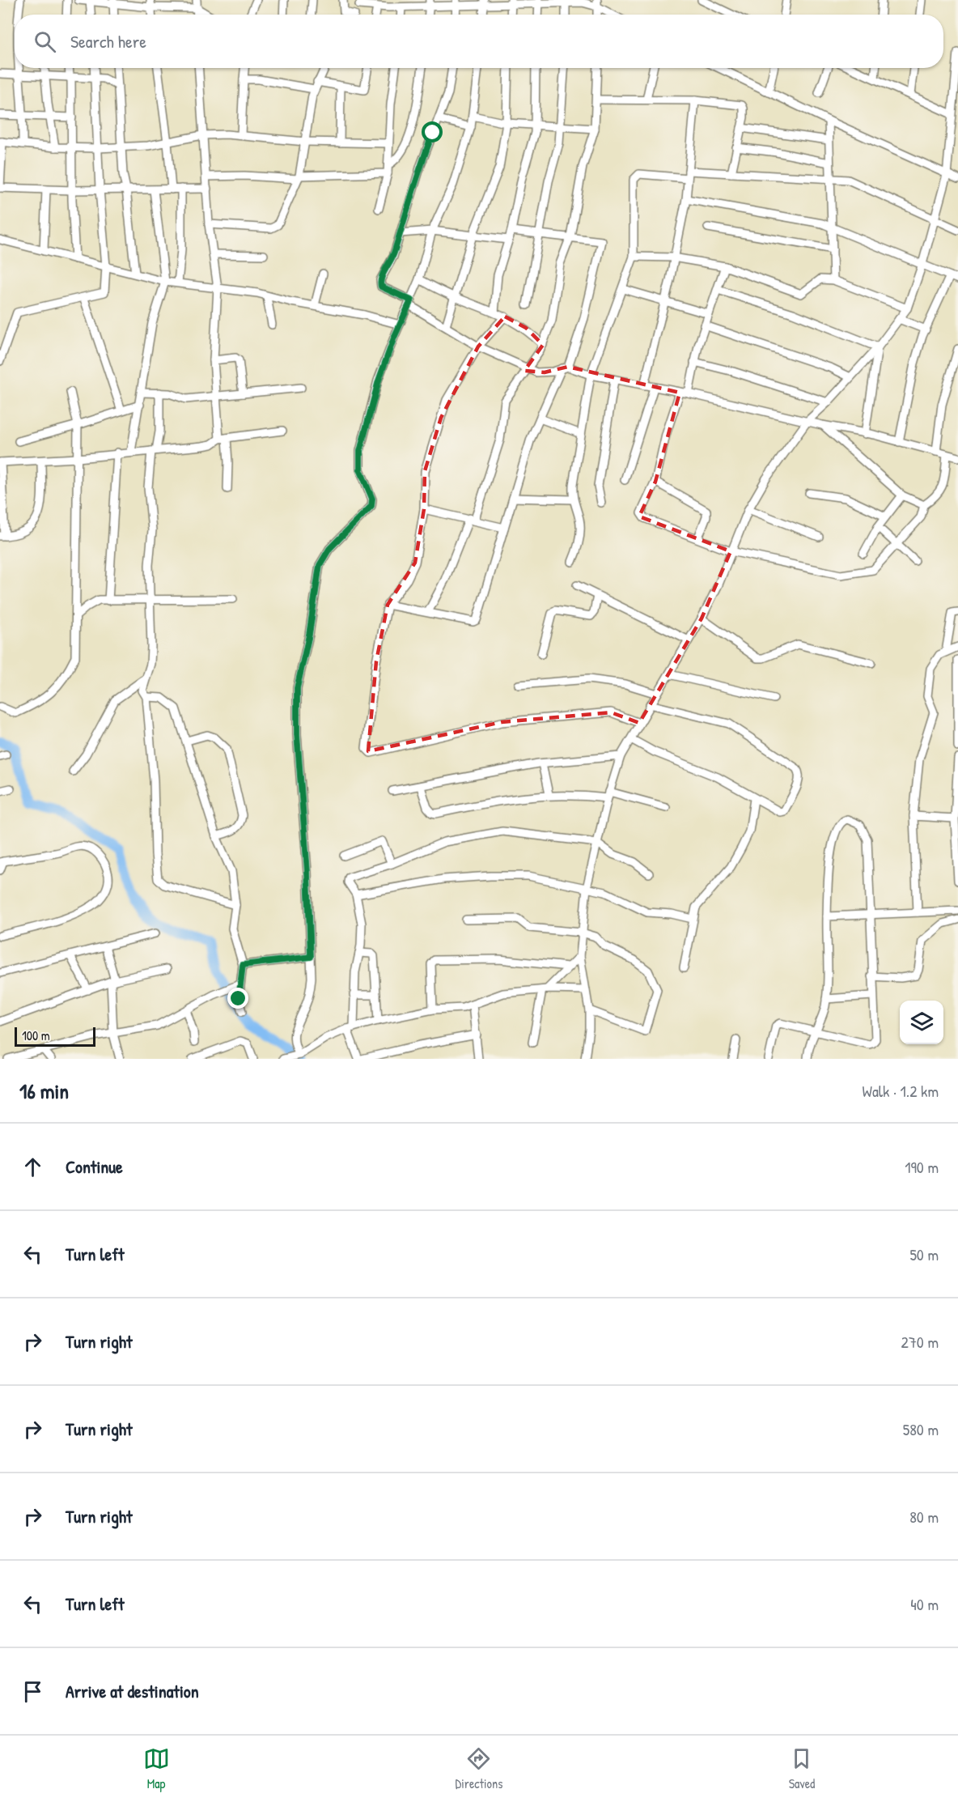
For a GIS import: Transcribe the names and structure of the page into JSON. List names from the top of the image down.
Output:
{
  "scale_bar": "100 m",
  "page": {
    "search": "Search here",
    "scale": "100 m",
    "heading": ["16 min", "Walk · 1.2 km"],
    "list": [
      ["Continue", "190 m"],
      ["Turn left", "50 m"],
      ["Turn right", "270 m"],
      ["Turn right", "580 m"],
      ["Turn right", "80 m"],
      ["Turn left", "40 m"],
      "Arrive at destination"
    ],
    "nav": ["Map", "Directions", "Saved"]
  }
}
